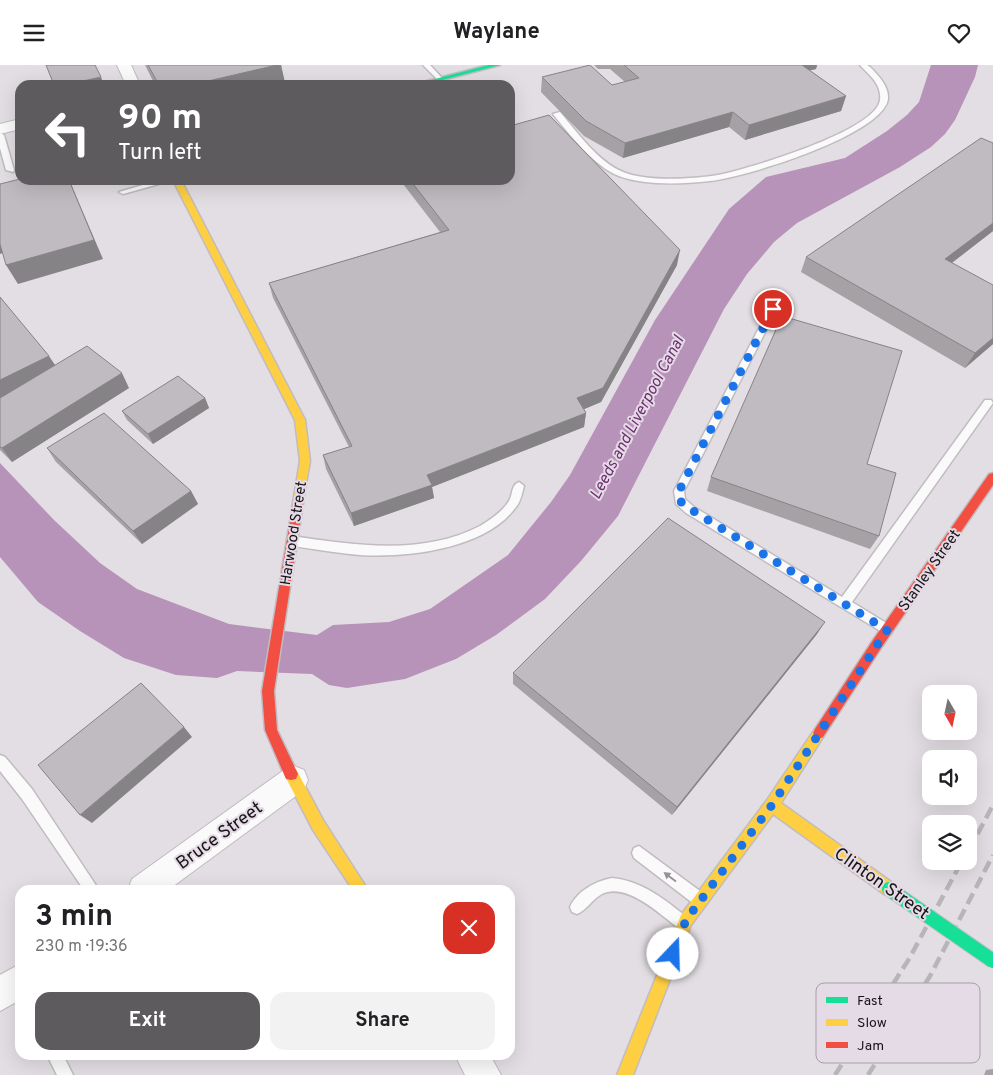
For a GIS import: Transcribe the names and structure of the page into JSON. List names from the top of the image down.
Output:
{
  "streets": {
    "street": [
      "Harwood Street",
      "Stanley Street",
      "Bruce Street",
      "Clinton Street"
    ]
  },
  "crossings": [
    ["Harwood Street", "Bruce Street"],
    ["Stanley Street", "Clinton Street"]
  ],
  "water": ["Leeds and Liverpool Canal"],
  "legend": ["Fast", "Slow", "Jam"],
  "north": "bottom",
  "page": {
    "header": "Waylane",
    "turn": ["90 m", "Turn left"],
    "heading": ["3 min", "230 m · 19:36"],
    "buttons": ["Exit", "Share"]
  }
}
